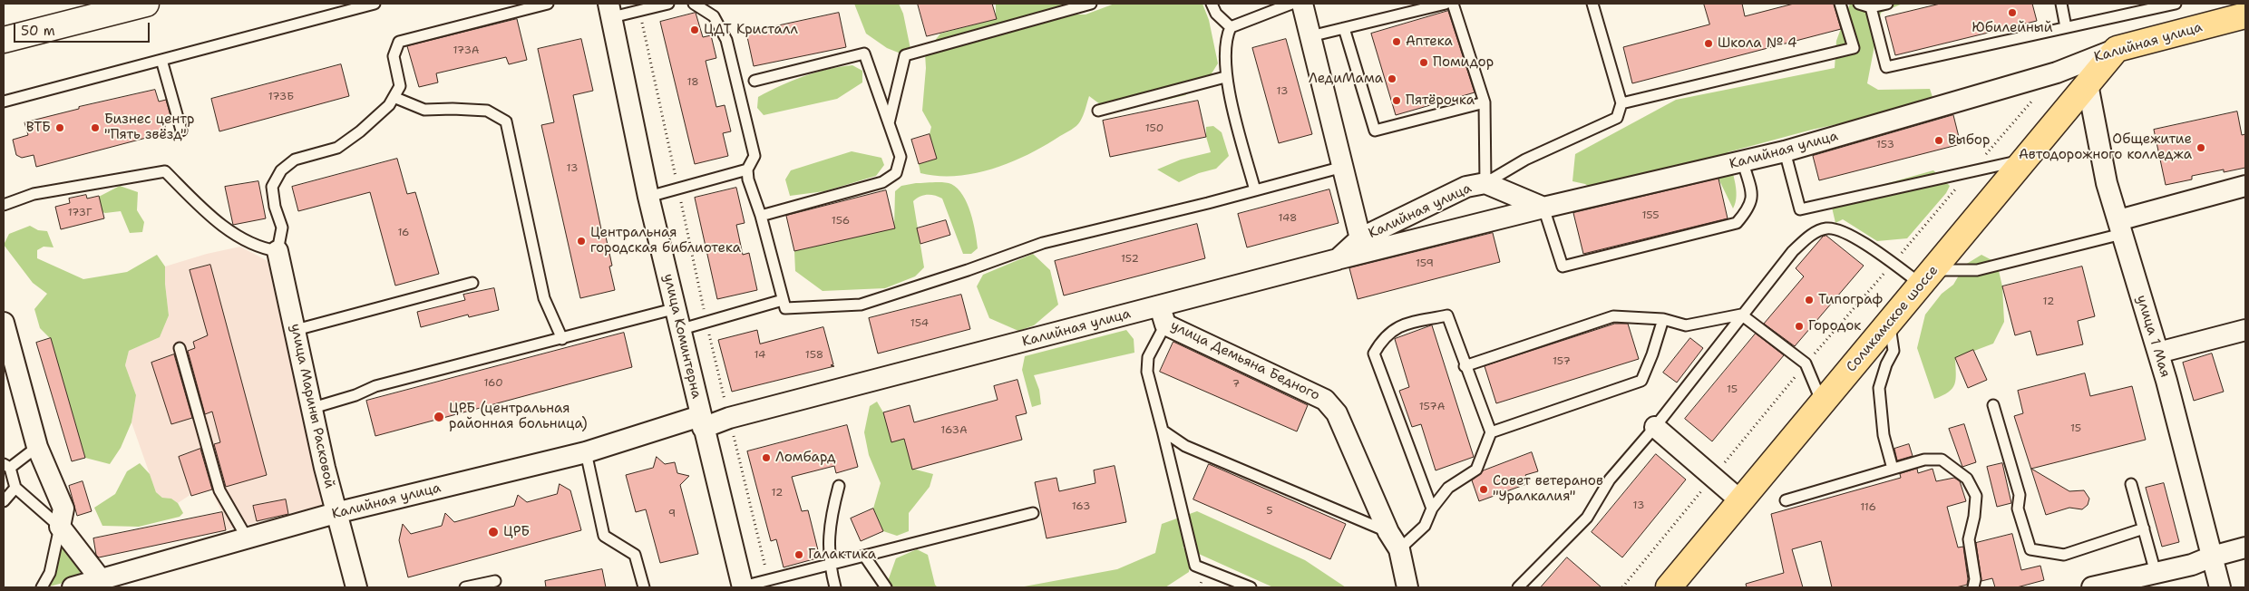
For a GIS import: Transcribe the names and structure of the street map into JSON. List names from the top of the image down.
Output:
{
  "streets": {
    "highway": ["Калийная улица", "Соликамское шоссе"],
    "street": [
      "улица Коминтерна",
      "улица 1 Мая",
      "улица Демьяна Бедного",
      "улица Марины Расковой"
    ]
  },
  "crossings": [
    ["Калийная улица", "Соликамское шоссе"],
    ["Калийная улица", "улица Коминтерна"],
    ["Калийная улица", "улица Демьяна Бедного"],
    ["Калийная улица", "улица Марины Расковой"],
    ["Соликамское шоссе", "улица 1 Мая"]
  ],
  "places": [
    "Юбилейный",
    "ЦДТ Кристалл",
    "Аптека",
    "Школа № 4",
    "Помидор",
    "ЛедиМама",
    "Пятёрочка",
    "ВТБ",
    "Бизнес центр \"Пять звёзд\"",
    "Выбор",
    "Общежитие Автодорожного колледжа",
    "Центральная городская библиотека",
    "Типограф",
    "Городок",
    "ЦРБ (центральная районная больница)",
    "Ломбард",
    "Совет ветеранов \"Уралкалия\"",
    "ЦРБ",
    "Галактика"
  ],
  "house_numbers": [
    "173А",
    "18",
    "13",
    "173Б",
    "150",
    "153",
    "13",
    "173Г",
    "155",
    "148",
    "156",
    "16",
    "152",
    "159",
    "12",
    "154",
    "14",
    "158",
    "157",
    "160",
    "7",
    "15",
    "157А",
    "15",
    "163А",
    "12",
    "13",
    "163",
    "116",
    "5",
    "9"
  ],
  "scale_bar": "50 m"
}
